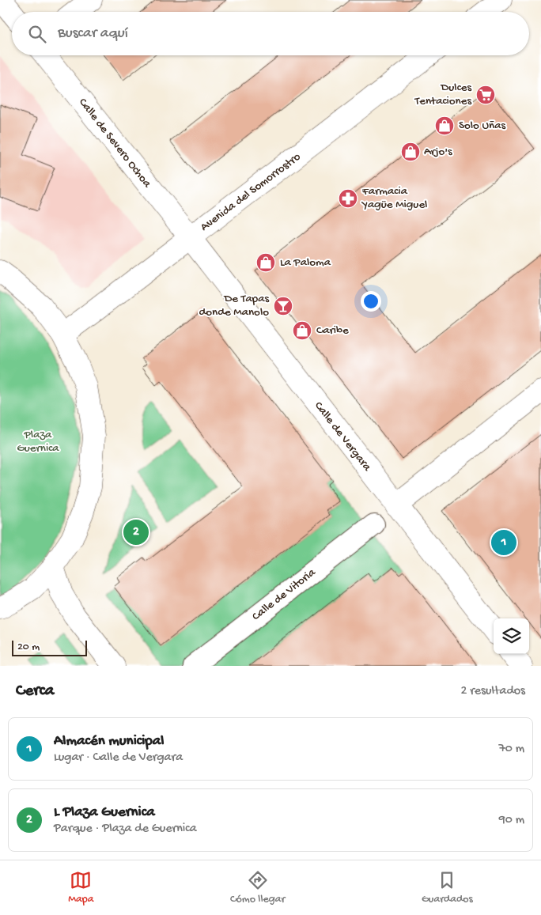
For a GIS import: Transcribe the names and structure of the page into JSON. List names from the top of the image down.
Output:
{
  "streets": {
    "street": [
      "Calle de Severo Ochoa",
      "Avenida del Somorrostro",
      "Calle de Vergara",
      "Calle de Vitoria"
    ]
  },
  "crossings": [
    ["Calle de Severo Ochoa", "Avenida del Somorrostro"],
    ["Calle de Severo Ochoa", "Calle de Vergara"],
    ["Avenida del Somorrostro", "Calle de Vergara"]
  ],
  "parks": ["Plaza Guernica"],
  "places": {
    "supermarket": ["Dulces Tentaciones"],
    "shop": [
      "Solo Uñas",
      "Arjo's",
      "La Paloma",
      "Caribe"
    ],
    "pharmacy": ["Farmacia Yagüe Miguel"],
    "bar": ["De Tapas donde Manolo"]
  },
  "scale_bar": "20 m",
  "page": {
    "search": "Buscar aquí",
    "pins": ["2", "1"],
    "scale": "20 m",
    "heading": ["Cerca", "2 resultados"],
    "list": [
      {
        "mark": "1",
        "name": "Almacén municipal",
        "note": "Lugar · Calle de Vergara",
        "value": "70 m"
      },
      {
        "mark": "2",
        "name": "L Plaza Guernica",
        "note": "Parque · Plaza de Guernica",
        "value": "90 m"
      }
    ],
    "nav": ["Mapa", "Cómo llegar", "Guardados"]
  }
}
